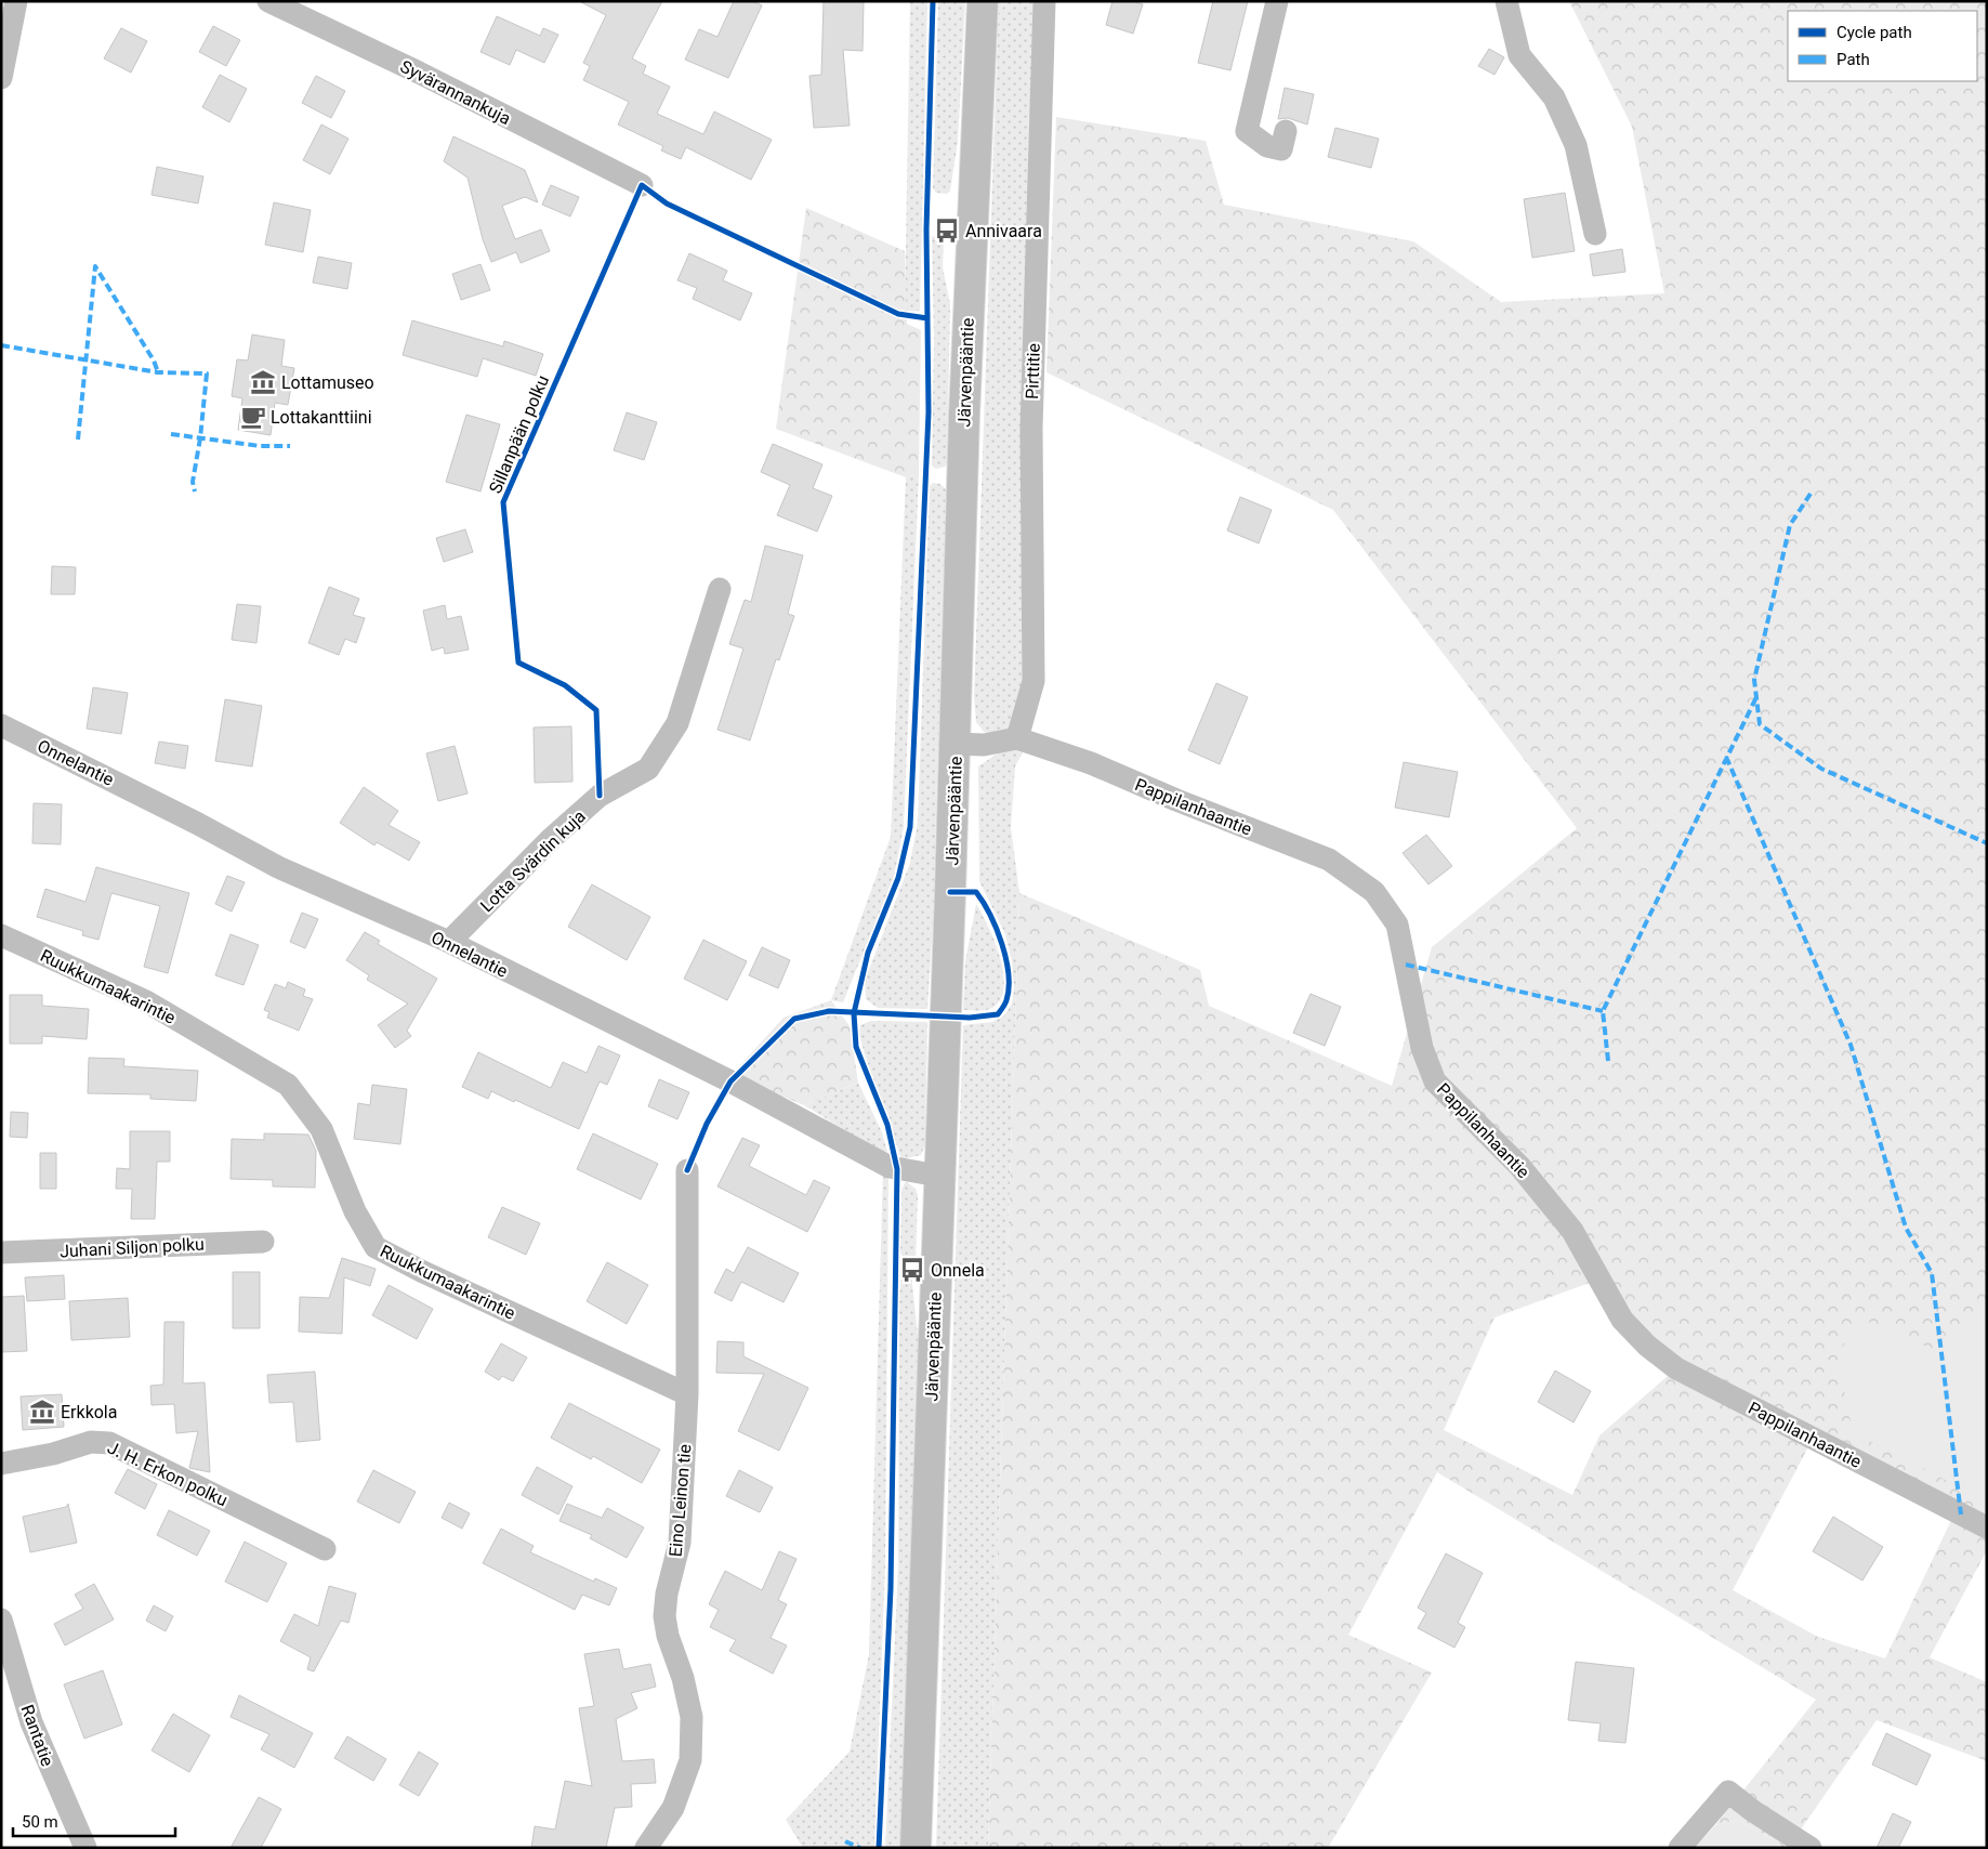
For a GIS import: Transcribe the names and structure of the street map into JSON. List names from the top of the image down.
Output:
{
  "streets": {
    "main road": ["Järvenpääntie"],
    "street": [
      "Syvärannankuja",
      "Pirttitie",
      "Onnelantie",
      "Pappilanhaantie",
      "Lotta Svärdin kuja",
      "Ruukkumaakarintie",
      "Juhani Siljon polku",
      "J. H. Erkon polku",
      "Eino Leinon tie",
      "Rantatie"
    ],
    "cycle path": ["Sillanpään polku"]
  },
  "crossings": [
    ["Pirttitie", "Pappilanhaantie"],
    ["Järvenpääntie", "Onnelantie"],
    ["Järvenpääntie", "Pappilanhaantie"],
    ["Onnelantie", "Lotta Svärdin kuja"],
    ["Ruukkumaakarintie", "Eino Leinon tie"]
  ],
  "places": {
    "bus stop": ["Annivaara", "Onnela"],
    "museum": ["Lottamuseo", "Erkkola"],
    "cafe": ["Lottakanttiini"]
  },
  "legend": ["Cycle path", "Path"],
  "scale_bar": "50 m"
}
